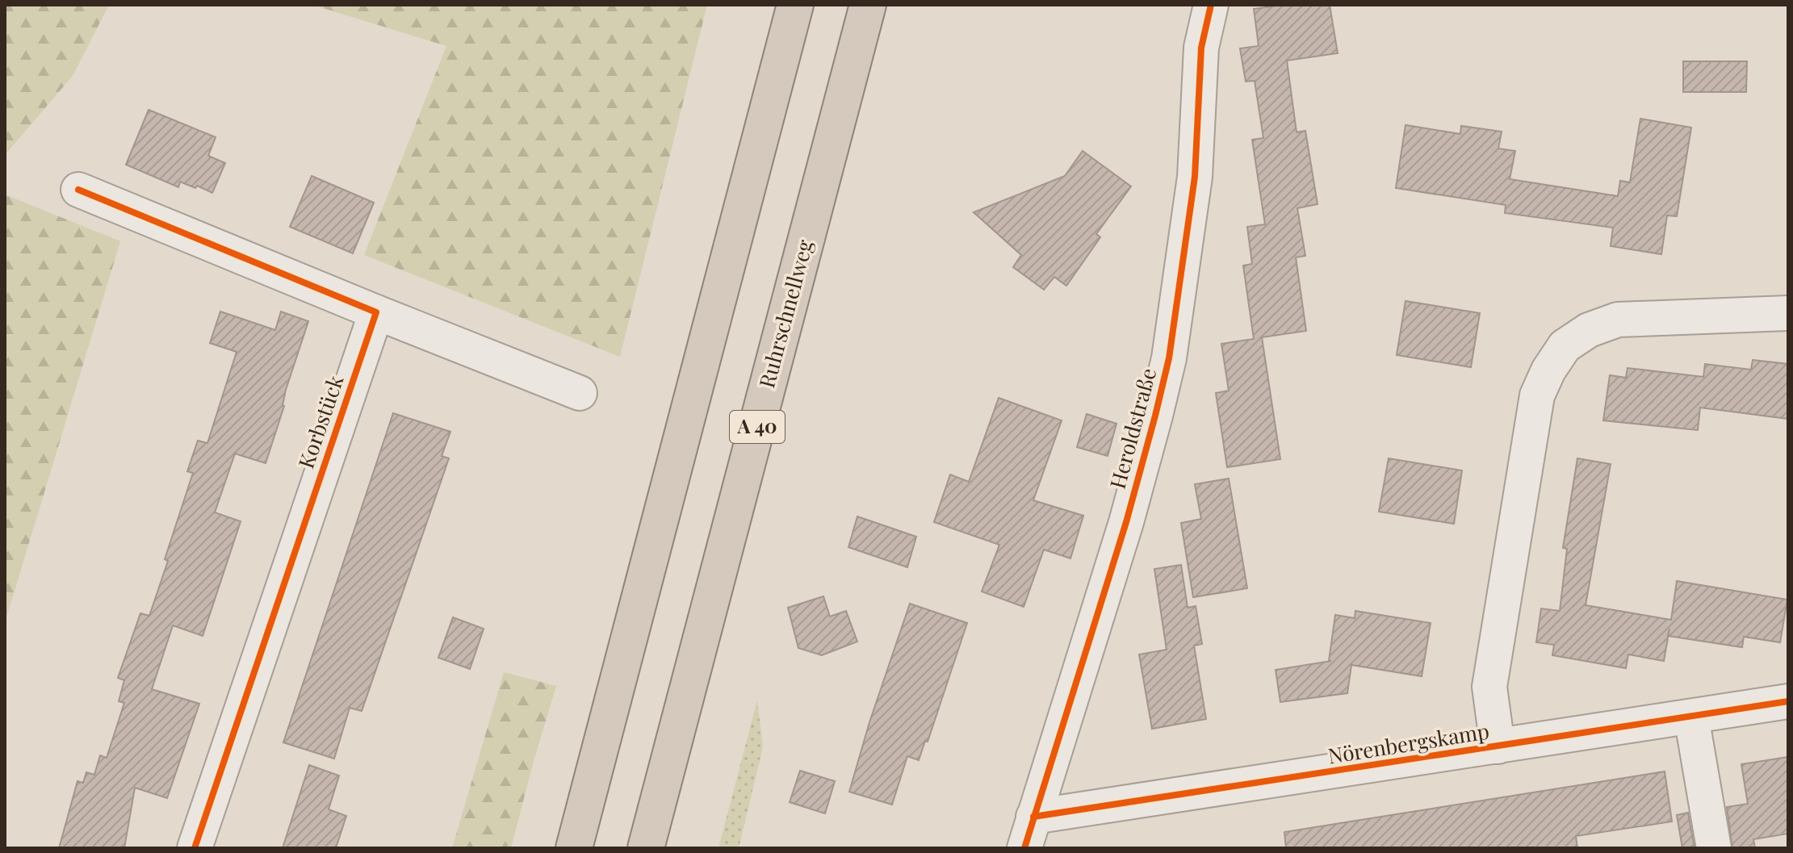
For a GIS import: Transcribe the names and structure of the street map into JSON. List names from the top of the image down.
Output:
{
  "streets": {
    "highway": ["Ruhrschnellweg", "A 40"],
    "street": ["Korbstück", "Heroldstraße", "Nörenbergskamp"]
  },
  "crossings": [
    ["Heroldstraße", "Nörenbergskamp"]
  ]
}
